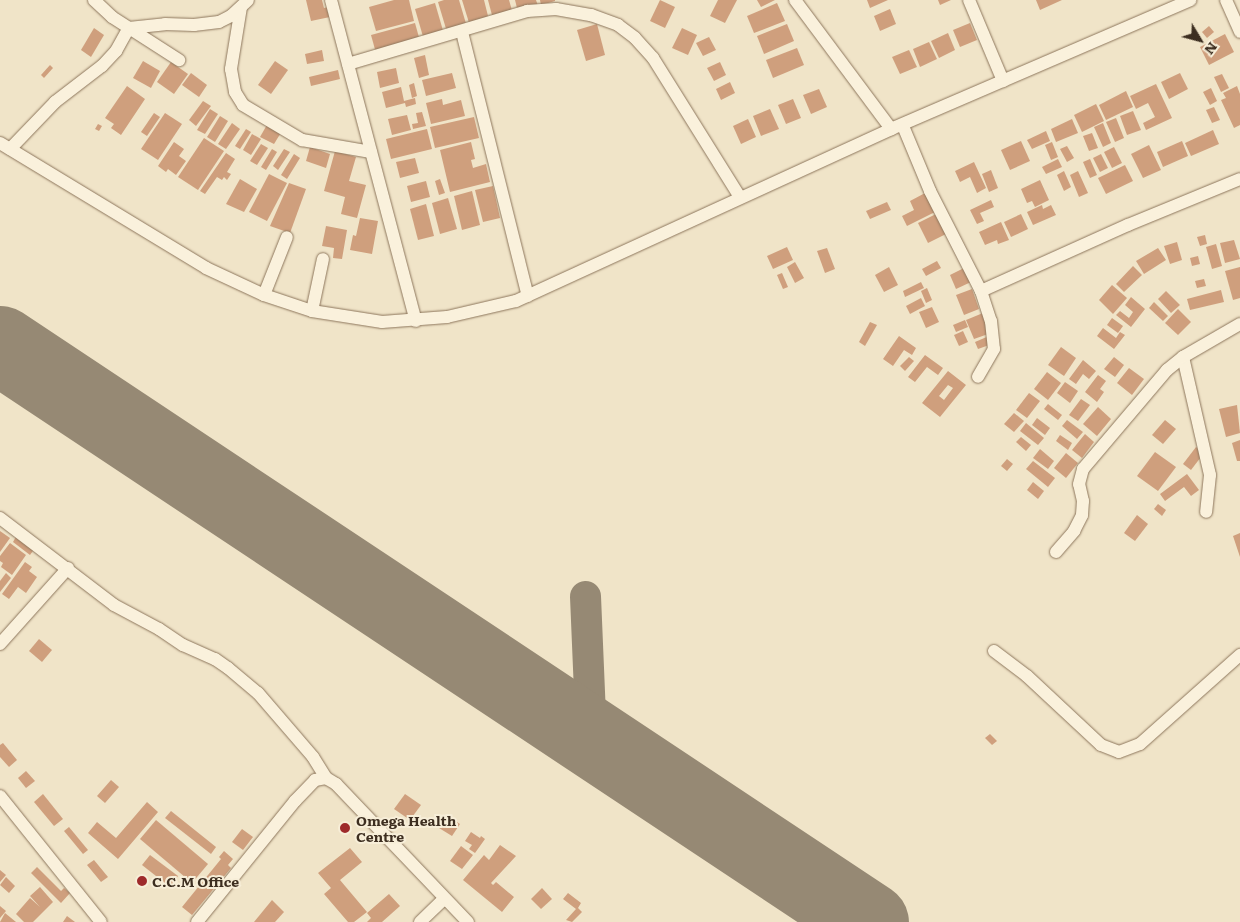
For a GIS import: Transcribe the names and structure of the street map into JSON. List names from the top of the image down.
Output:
{
  "places": ["Omega Health Centre", "C.C.M Office"],
  "north": "bottom right"
}
